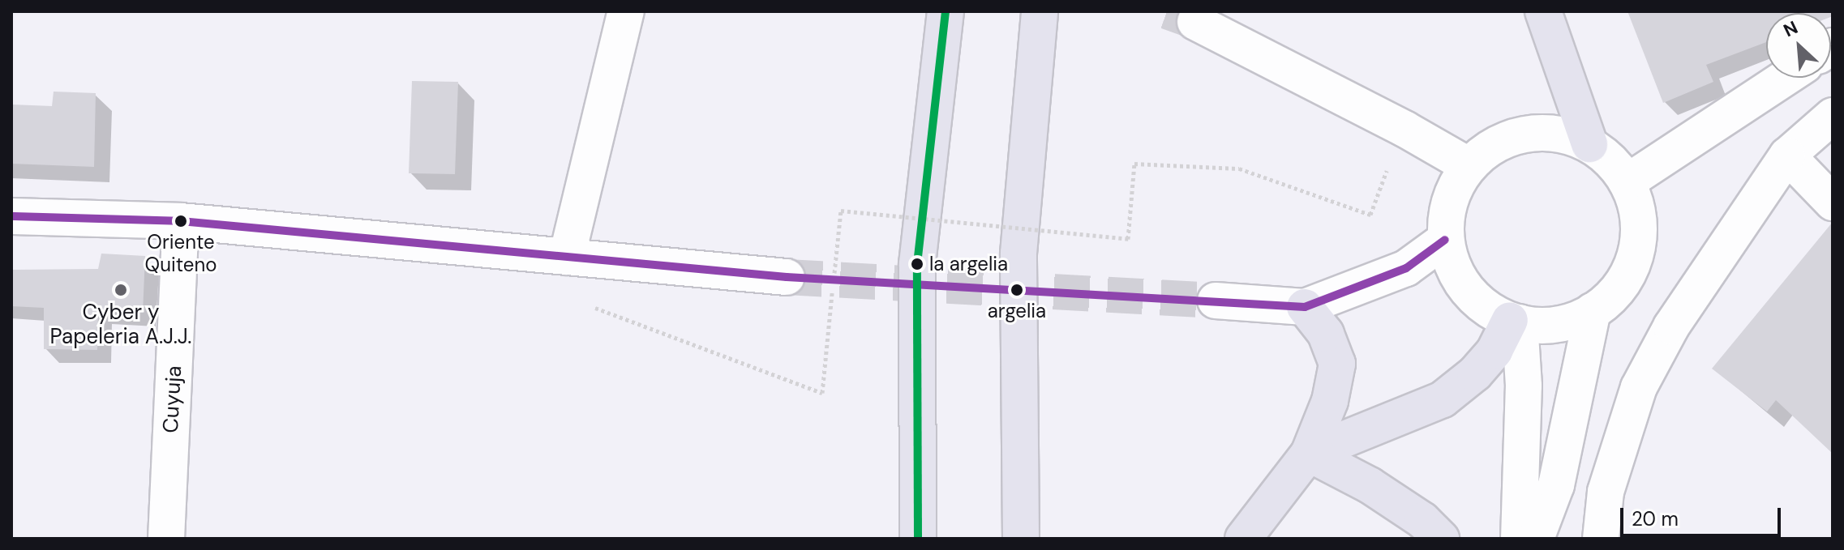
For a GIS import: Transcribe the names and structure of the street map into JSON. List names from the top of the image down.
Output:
{
  "streets": {
    "street": ["Cuyuja"]
  },
  "places": [
    "Oriente Quiteno",
    "la argelia",
    "Cyber y Papeleria A.J.J.",
    "argelia"
  ],
  "scale_bar": "20 m",
  "north": "top left"
}
